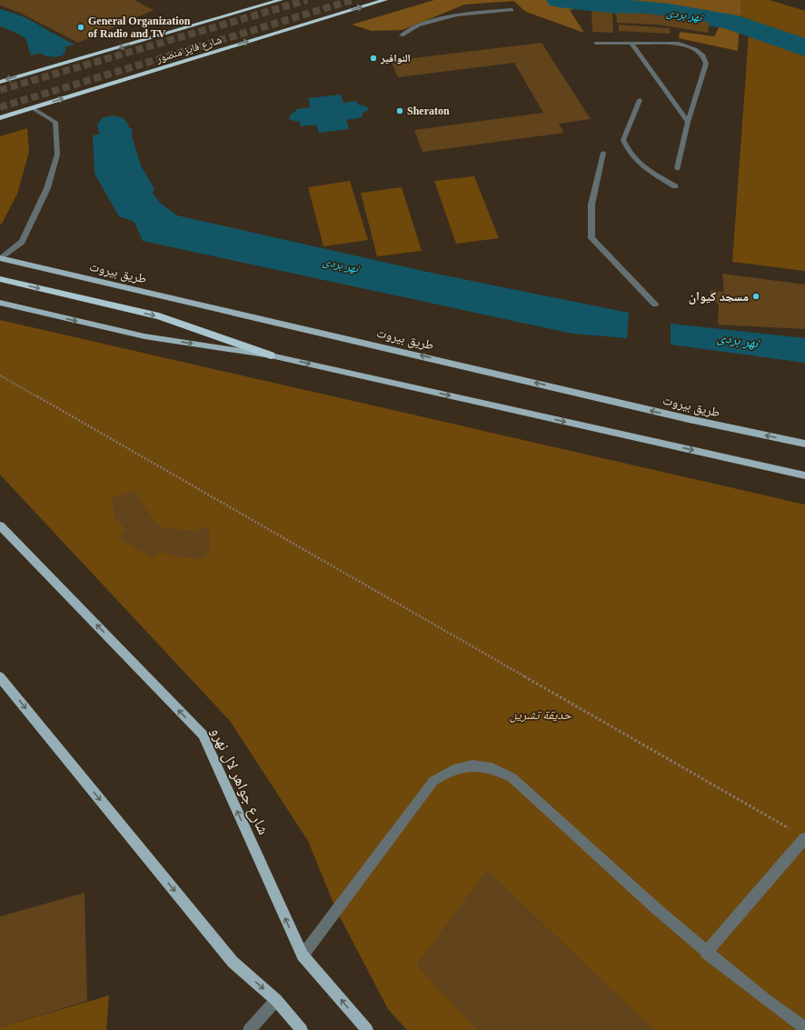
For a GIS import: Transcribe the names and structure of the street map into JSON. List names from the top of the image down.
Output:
{
  "streets": {
    "highway": ["شارع فايز منصور"],
    "main road": ["طريق بيروت", "شارع جواهر لال نهرو"]
  },
  "one_way": ["شارع جواهر لال نهرو"],
  "water": ["نهر بردى"],
  "parks": ["حديقة تشرين"],
  "places": [
    "General Organization of Radio and TV",
    "النوافير",
    "Sheraton",
    "مسجد كيوان"
  ]
}
